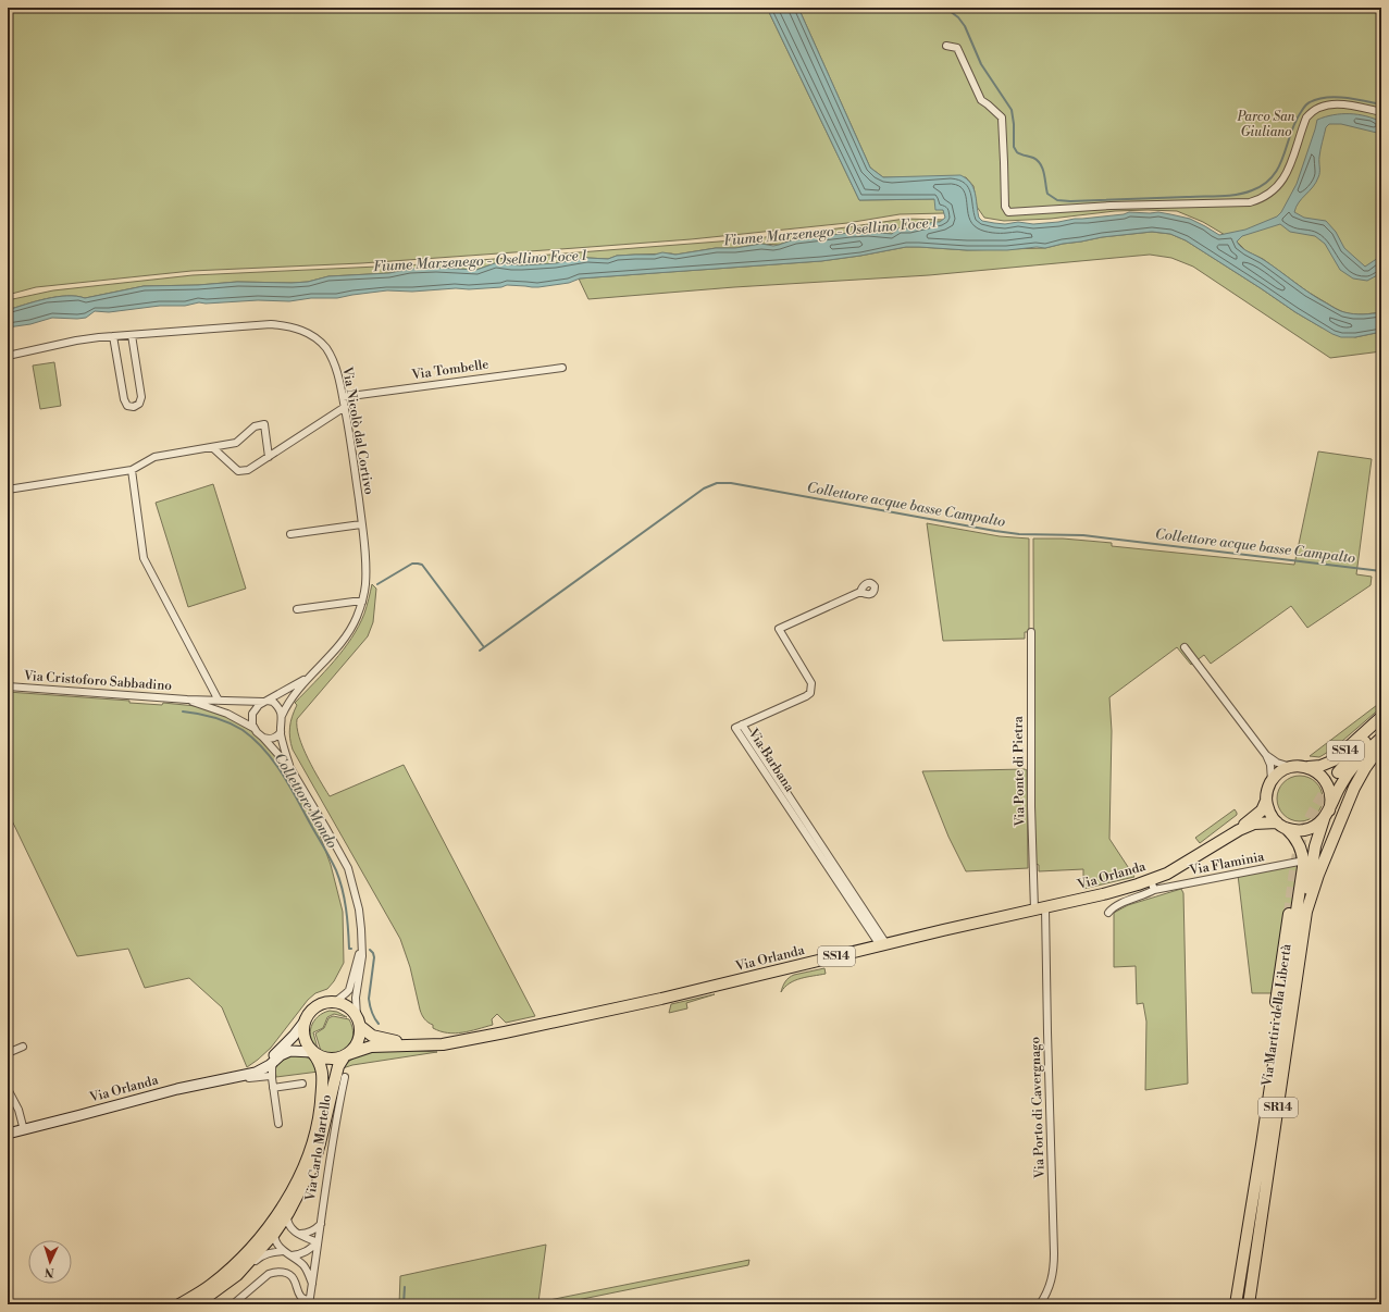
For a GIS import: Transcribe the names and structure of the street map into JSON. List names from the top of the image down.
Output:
{
  "streets": {
    "main road": [
      "SS14",
      "Via Orlanda",
      "Via Martiri della Libertà",
      "SR14",
      "Via Carlo Martello"
    ],
    "street": [
      "Via Tombelle",
      "Via Nicolò dal Cortivo",
      "Via Cristoforo Sabbadino",
      "Via Barbana",
      "Via Ponte di Pietra",
      "Via Flaminia",
      "Via Porto di Cavergnago"
    ]
  },
  "crossings": [
    ["Via Tombelle", "Via Nicolò dal Cortivo"],
    ["Via Nicolò dal Cortivo", "Via Cristoforo Sabbadino"],
    ["Via Cristoforo Sabbadino", "Via Orlanda"],
    ["Via Cristoforo Sabbadino", "Via Carlo Martello"],
    ["SS14", "Via Orlanda"],
    ["SS14", "Via Martiri della Libertà"],
    ["SS14", "SR14"],
    ["Via Barbana", "Via Orlanda"],
    ["Via Ponte di Pietra", "Via Orlanda"],
    ["Via Ponte di Pietra", "Via Porto di Cavergnago"],
    ["Via Flaminia", "Via Orlanda"],
    ["Via Flaminia", "Via Martiri della Libertà"],
    ["Via Orlanda", "Via Martiri della Libertà"],
    ["Via Orlanda", "Via Porto di Cavergnago"],
    ["Via Orlanda", "SR14"],
    ["Via Orlanda", "Via Carlo Martello"],
    ["Via Martiri della Libertà", "SR14"]
  ],
  "water": ["Fiume Marzenego - Osellino Foce 1", "Collettore acque basse Campalto", "Collettore Mondo"],
  "parks": ["Parco San Giuliano"],
  "north": "bottom"
}
